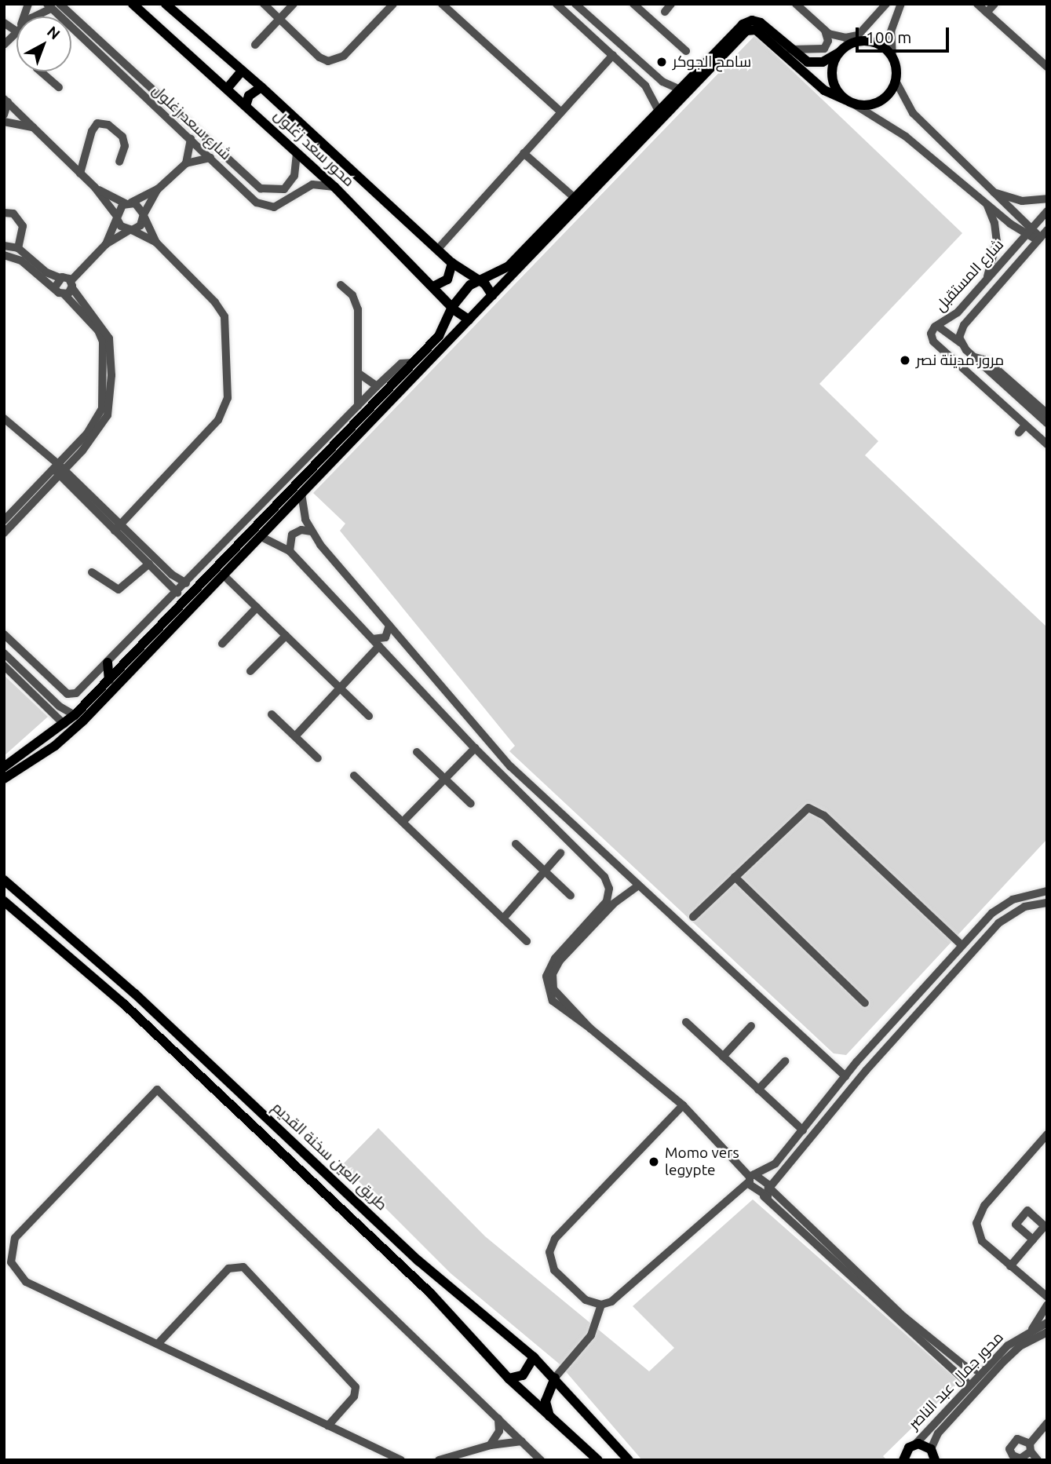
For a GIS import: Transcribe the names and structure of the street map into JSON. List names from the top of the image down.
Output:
{
  "streets": {
    "main road": ["محور سعد زغلول", "طريق العين سخنة القديم"],
    "street": ["شارع سعد زغلول", "شارع المستقبل", "محور جمال عبد الناصر"]
  },
  "crossings": [
    ["شارع سعد زغلول", "محور سعد زغلول"]
  ],
  "places": ["سامح الجوكر", "مرور مدينة نصر", "Momo vers legypte"],
  "scale_bar": "100 m",
  "north": "top right"
}
